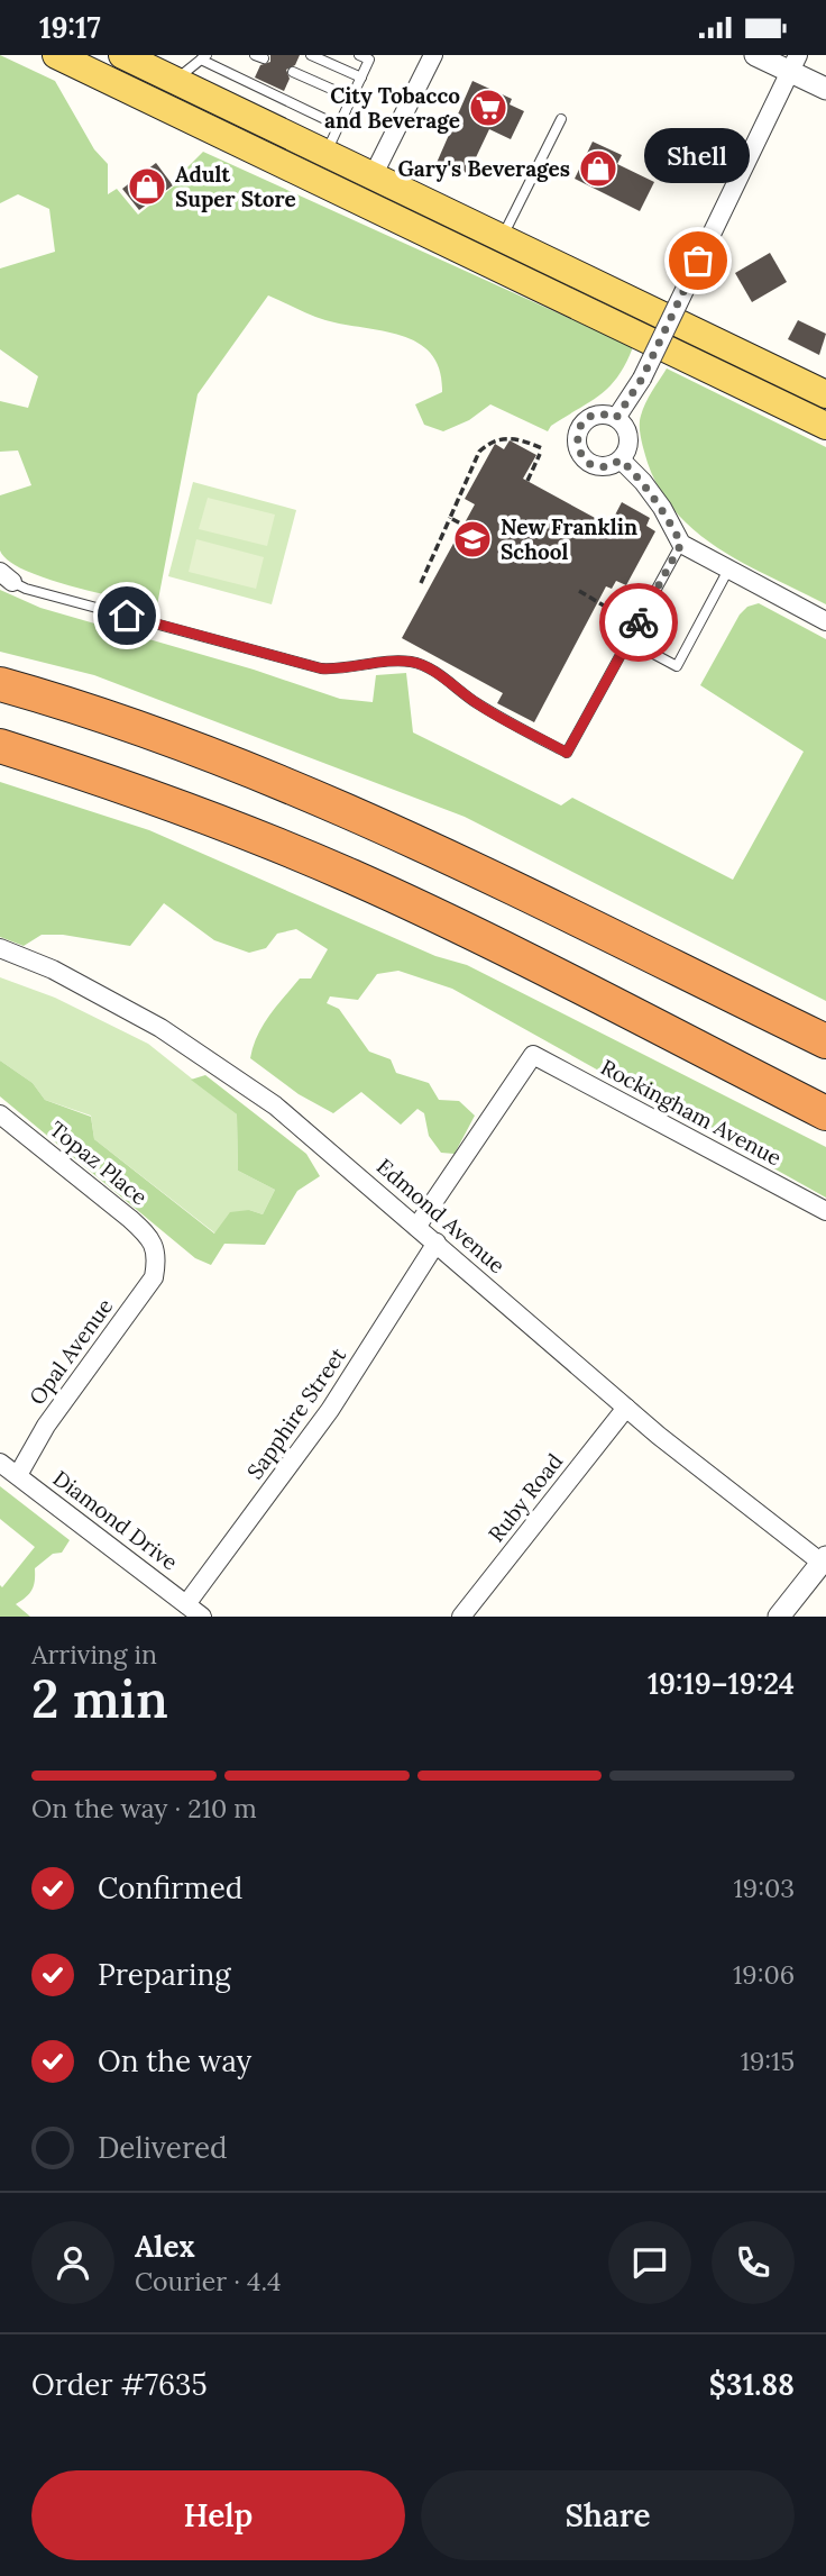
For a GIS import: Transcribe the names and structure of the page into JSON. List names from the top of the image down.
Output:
{
  "streets": {
    "street": [
      "Rockingham Avenue",
      "Topaz Place",
      "Edmond Avenue",
      "Opal Avenue",
      "Sapphire Street",
      "Ruby Road",
      "Diamond Drive"
    ]
  },
  "crossings": [
    ["Rockingham Avenue", "Edmond Avenue"],
    ["Topaz Place", "Opal Avenue"],
    ["Edmond Avenue", "Sapphire Street"],
    ["Edmond Avenue", "Ruby Road"],
    ["Opal Avenue", "Diamond Drive"],
    ["Sapphire Street", "Diamond Drive"]
  ],
  "places": {
    "supermarket": ["City Tobacco and Beverage"],
    "shop": ["Gary's Beverages", "Adult Super Store"],
    "other": ["Shell"],
    "school or university": ["New Franklin School"]
  },
  "page": {
    "status": "19:17",
    "bubble": "Shell",
    "heading": ["2 min", "Arriving in", "19:19–19:24"],
    "panel": [
      "Alex",
      "Courier · 4.4",
      "Order #7635",
      "$31.88"
    ],
    "bar": "On the way · 210 m",
    "list": [
      ["Confirmed", "19:03"],
      ["Preparing", "19:06"],
      ["On the way", "19:15"],
      "Delivered"
    ],
    "buttons": ["Help", "Share"]
  }
}
